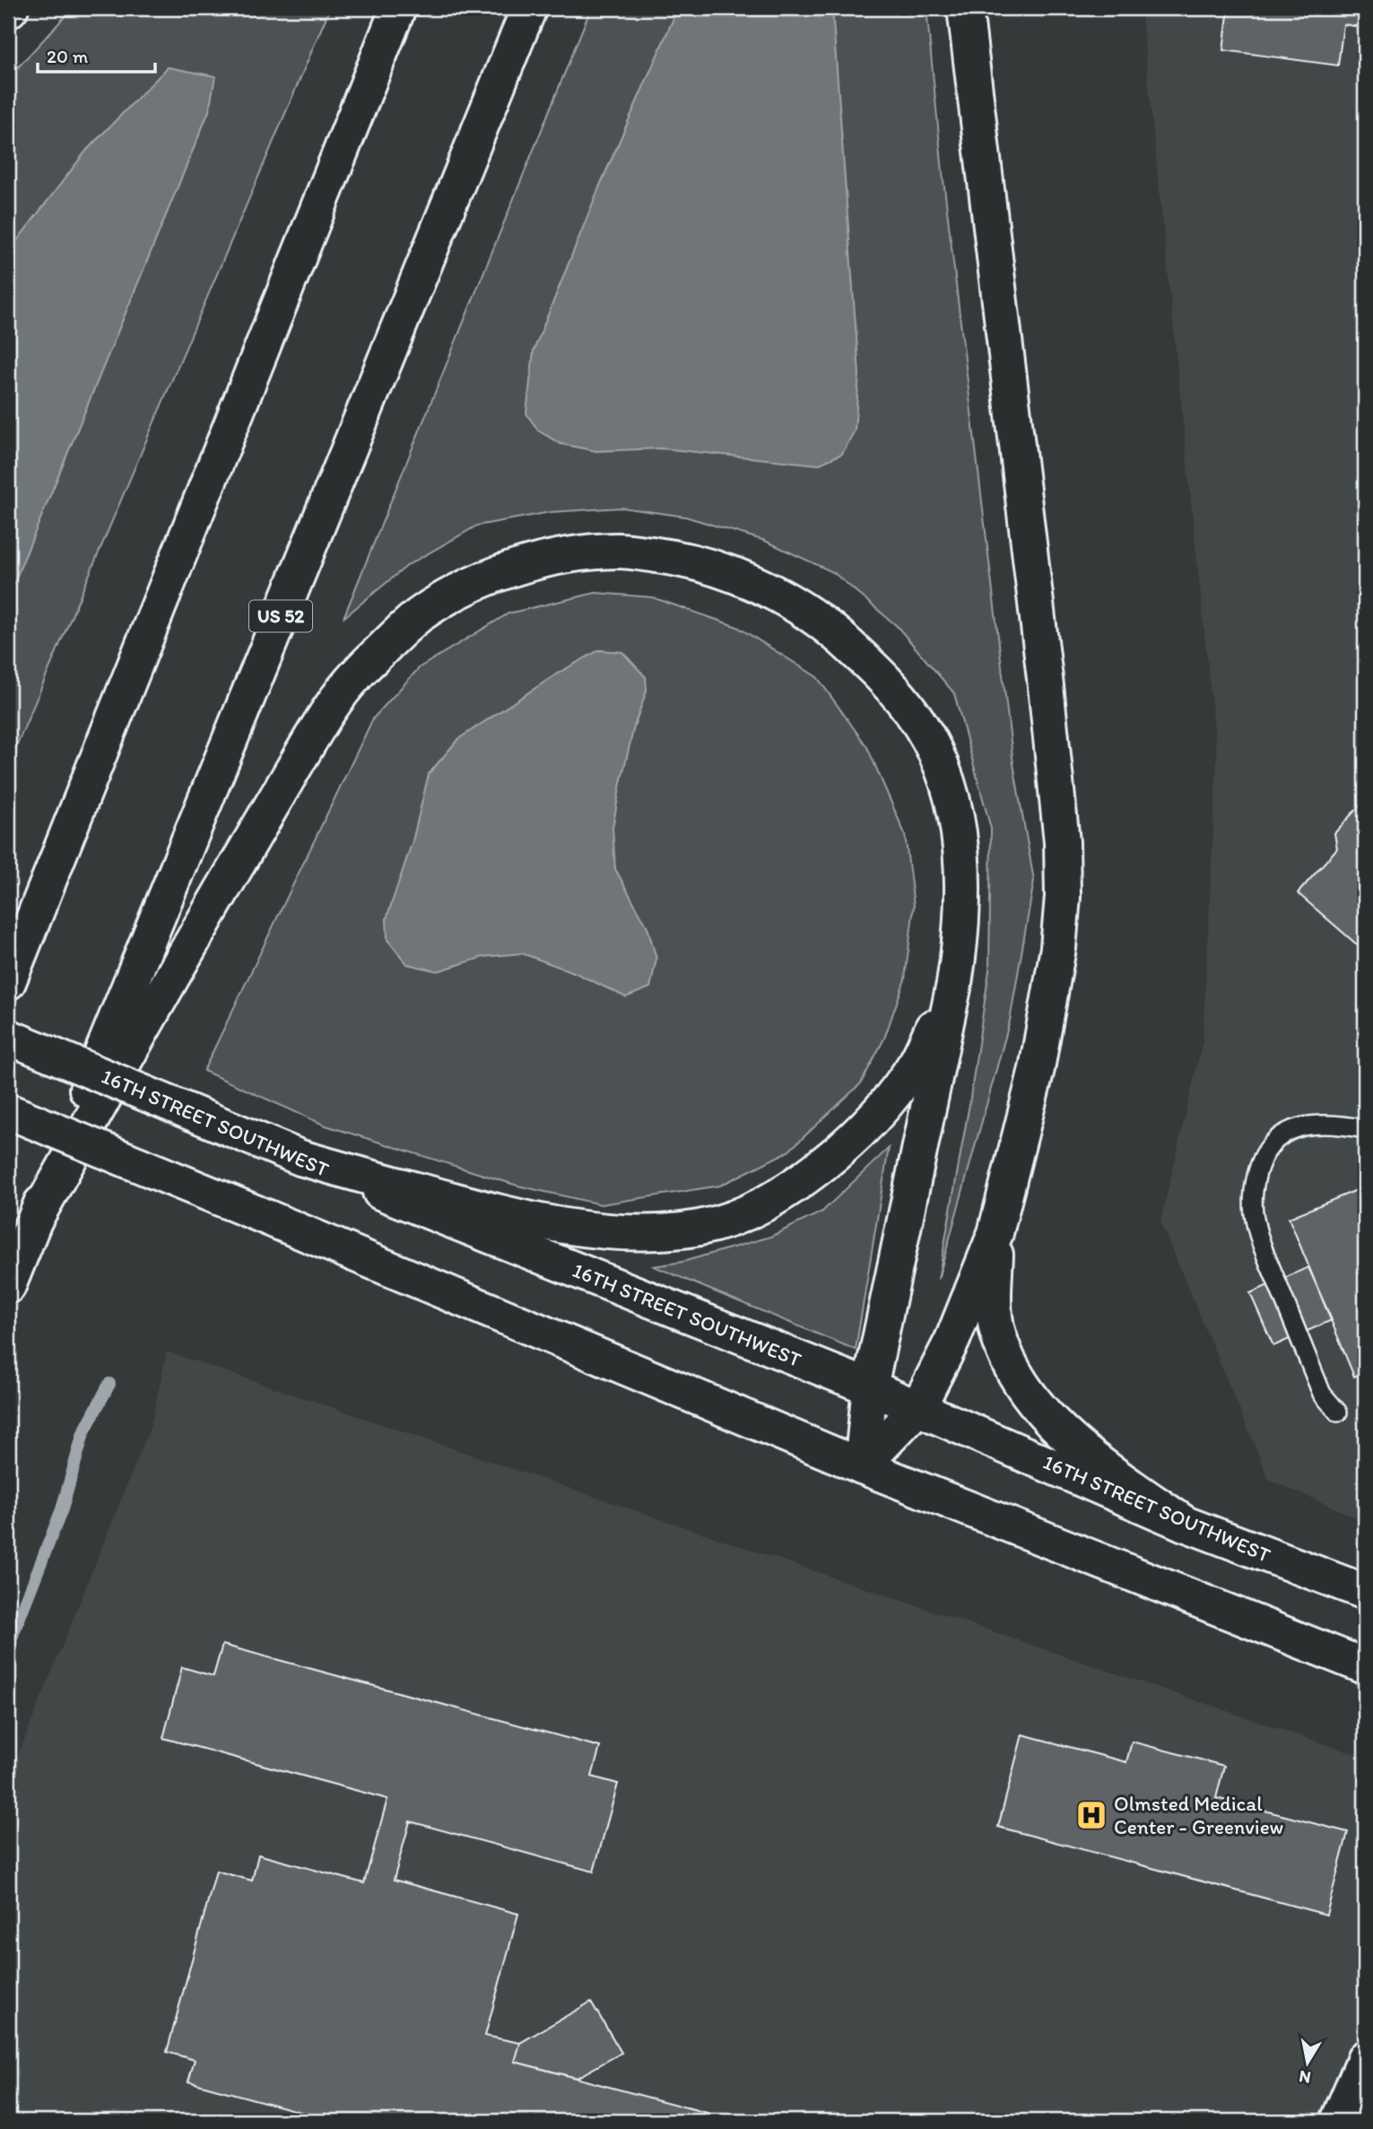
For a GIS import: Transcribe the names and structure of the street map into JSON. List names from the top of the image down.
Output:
{
  "streets": {
    "main road": ["US 52", "16TH STREET SOUTHWEST"]
  },
  "places": {
    "hospital": ["Olmsted Medical Center - Greenview"]
  },
  "scale_bar": "20 m",
  "north": "bottom"
}
